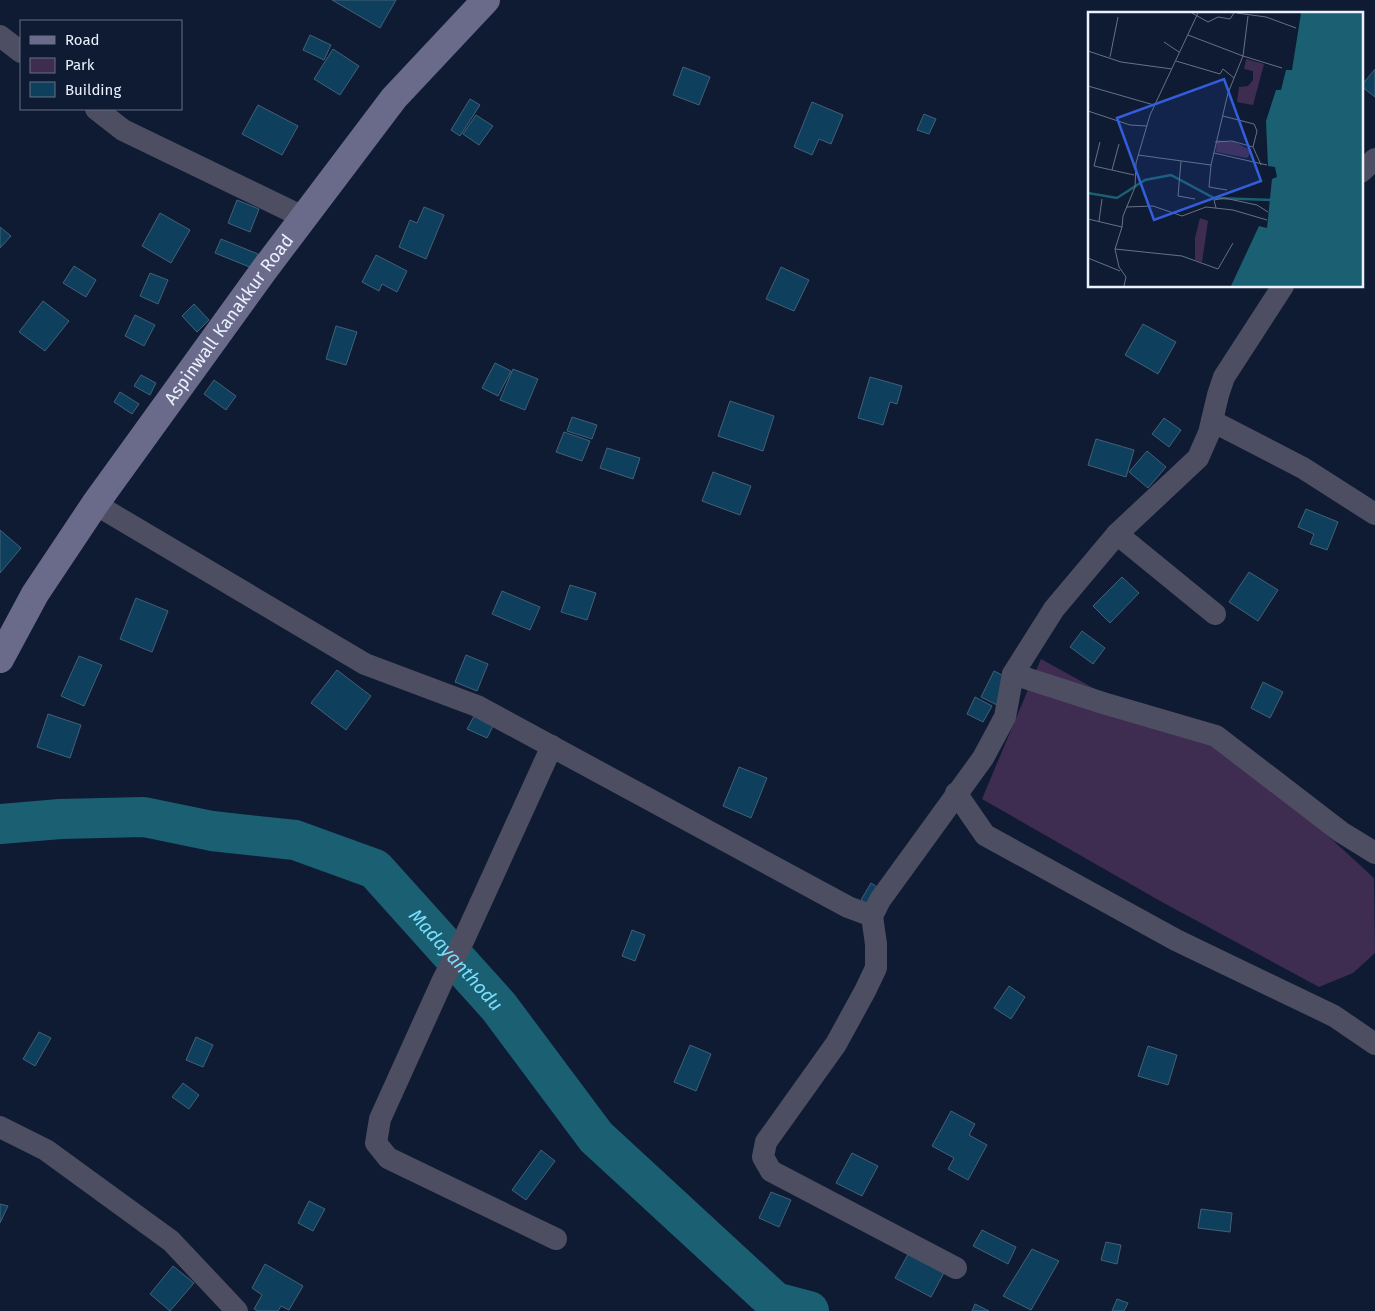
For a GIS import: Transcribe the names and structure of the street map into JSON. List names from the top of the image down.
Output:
{
  "streets": {
    "main road": ["Aspinwall Kanakkur Road"]
  },
  "water": ["Madayanthodu"],
  "legend": ["Road", "Park", "Building"]
}
